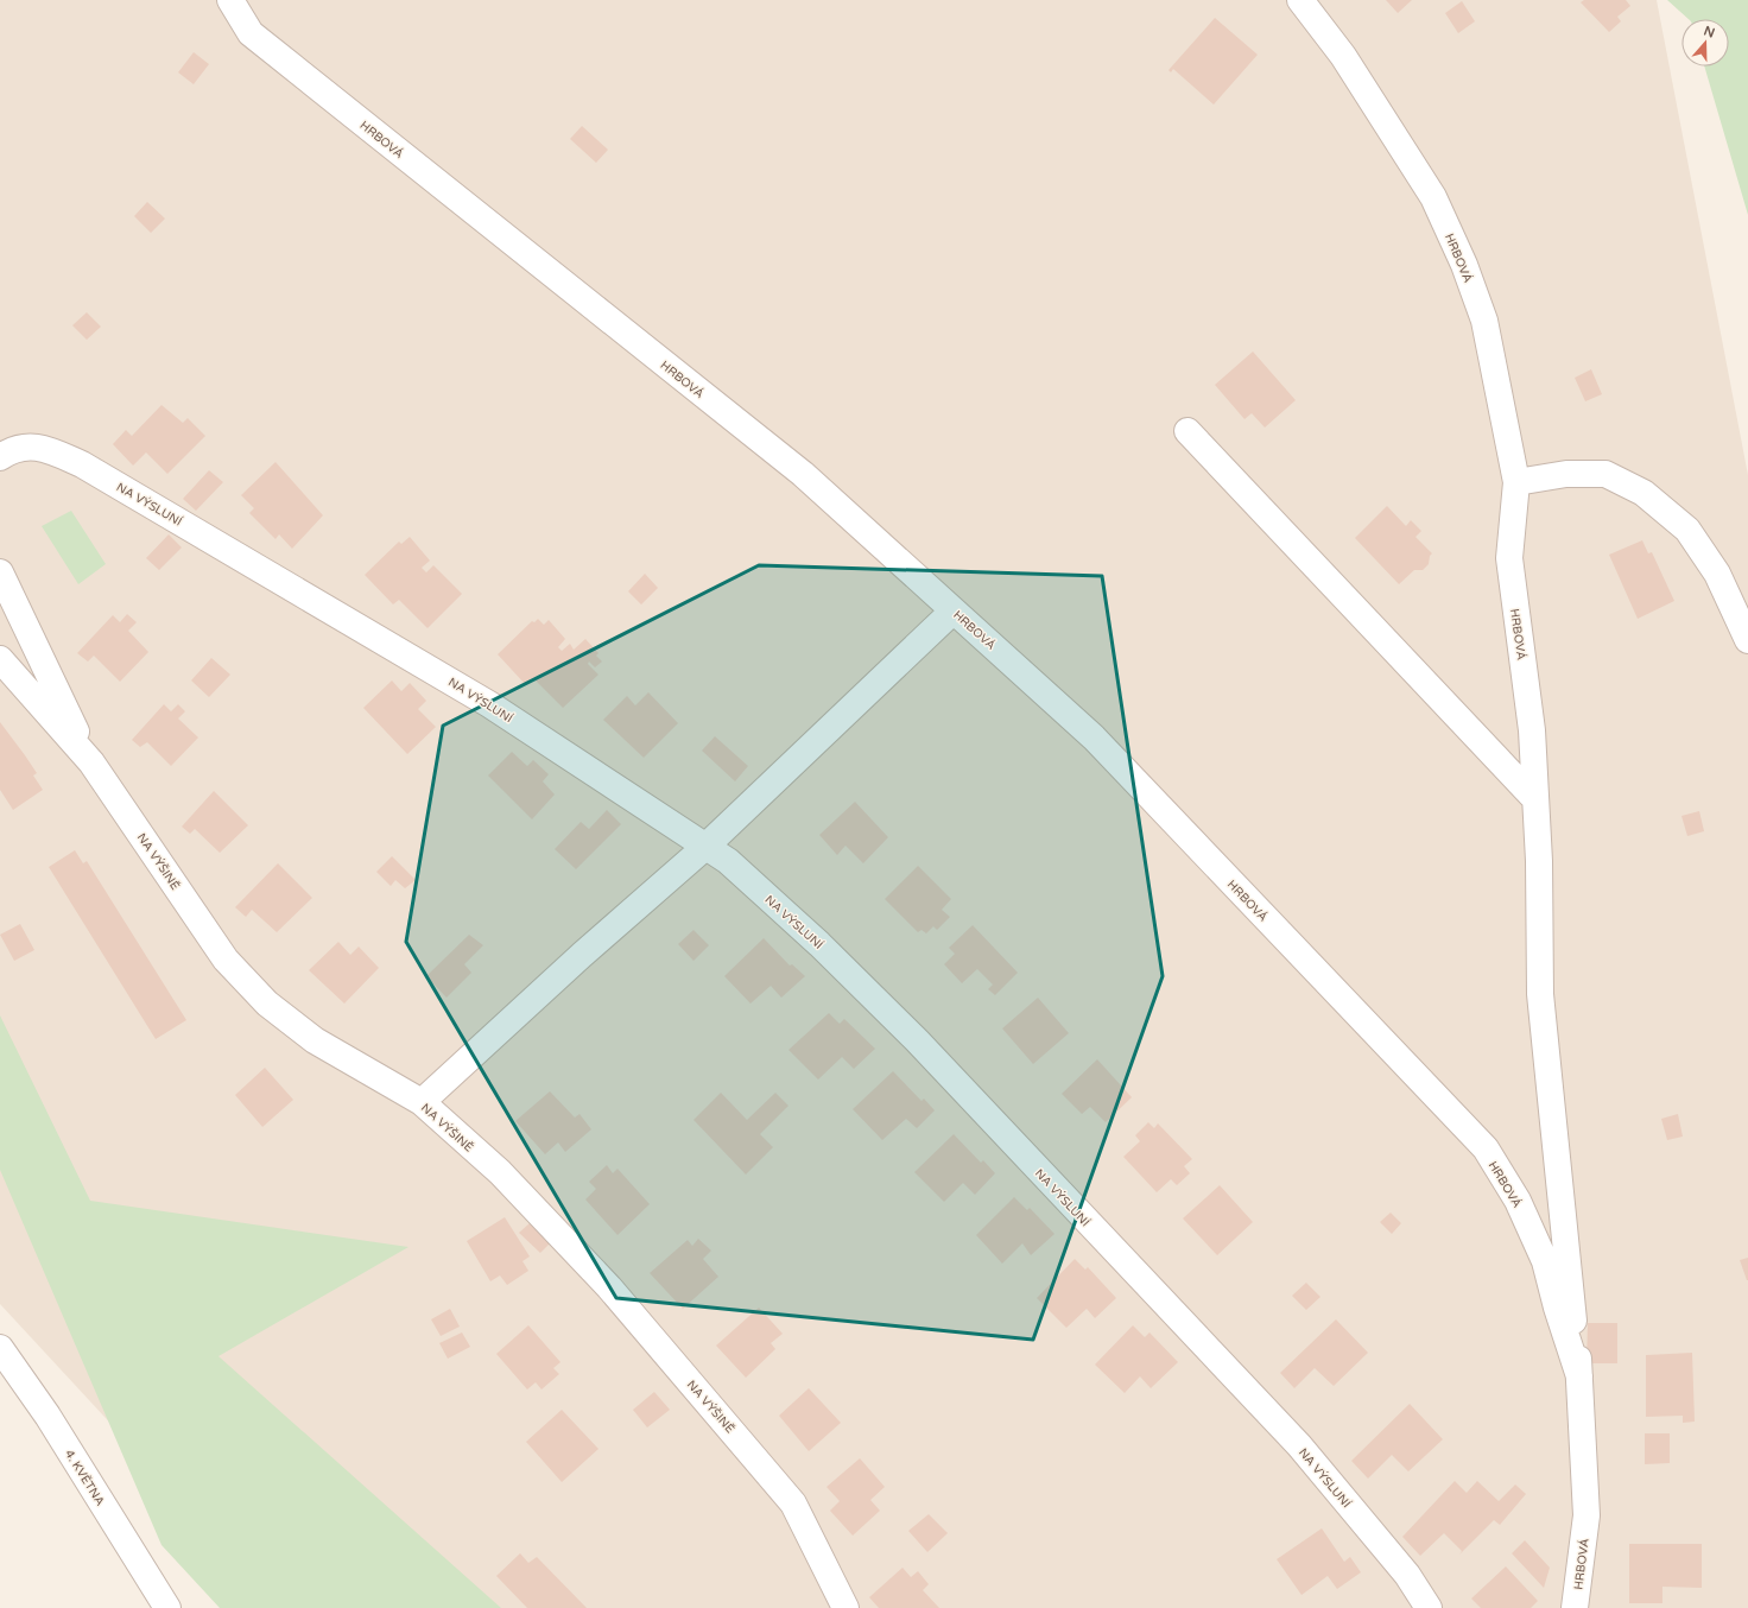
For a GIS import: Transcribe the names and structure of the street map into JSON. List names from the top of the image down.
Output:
{
  "streets": {
    "street": [
      "HRBOVÁ",
      "NA VÝSLUNÍ",
      "NA VÝŠINĚ",
      "4. KVĚTNA"
    ]
  },
  "north": "top"
}
